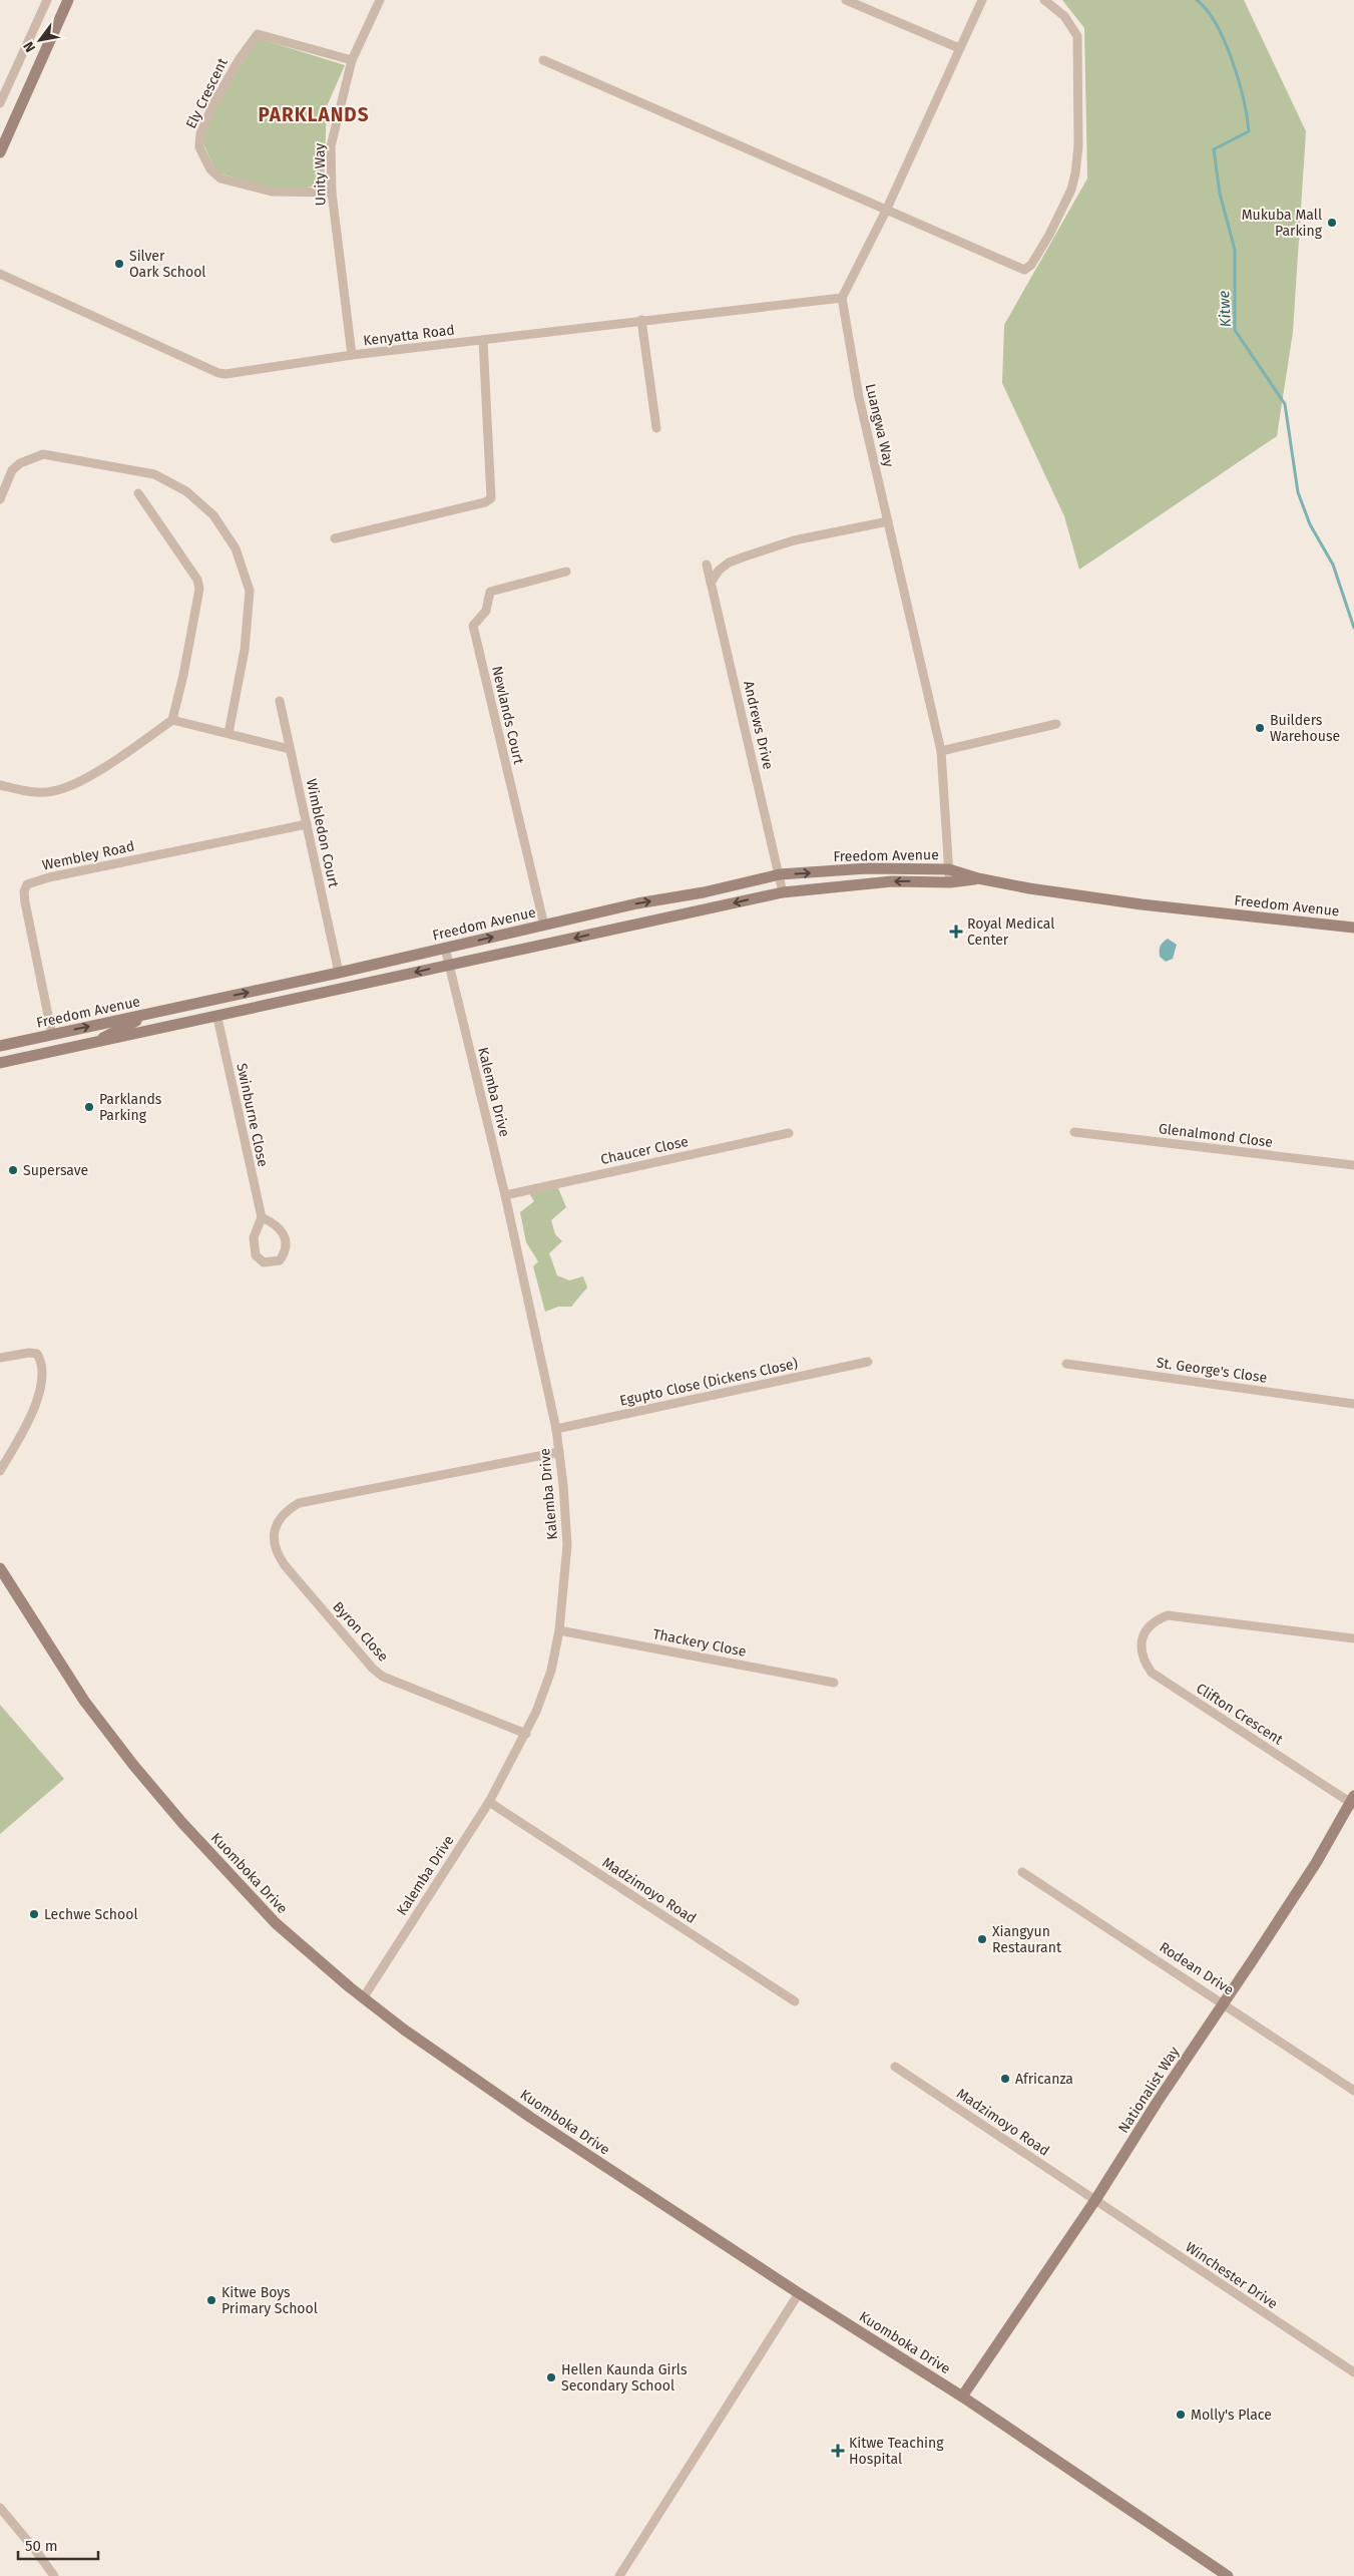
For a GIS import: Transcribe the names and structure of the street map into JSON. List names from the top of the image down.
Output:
{
  "streets": {
    "main road": ["Freedom Avenue", "Kuomboka Drive", "Nationalist Way"],
    "street": [
      "Ely Crescent",
      "Unity Way",
      "Kenyatta Road",
      "Luangwa Way",
      "Newlands Court",
      "Andrews Drive",
      "Wimbledon Court",
      "Wembley Road",
      "Kalemba Drive",
      "Swinburne Close",
      "Glenalmond Close",
      "Chaucer Close",
      "St. George's Close",
      "Egupto Close (Dickens Close)",
      "Byron Close",
      "Thackery Close",
      "Clifton Crescent",
      "Madzimoyo Road",
      "Rodean Drive",
      "Winchester Drive"
    ]
  },
  "crossings": [
    ["Ely Crescent", "Unity Way"],
    ["Unity Way", "Kenyatta Road"],
    ["Kenyatta Road", "Luangwa Way"],
    ["Luangwa Way", "Freedom Avenue"],
    ["Newlands Court", "Freedom Avenue"],
    ["Andrews Drive", "Freedom Avenue"],
    ["Wimbledon Court", "Wembley Road"],
    ["Wimbledon Court", "Freedom Avenue"],
    ["Wembley Road", "Freedom Avenue"],
    ["Freedom Avenue", "Kalemba Drive"],
    ["Freedom Avenue", "Swinburne Close"],
    ["Kalemba Drive", "Chaucer Close"],
    ["Kalemba Drive", "Egupto Close (Dickens Close)"],
    ["Kalemba Drive", "Byron Close"],
    ["Kalemba Drive", "Thackery Close"],
    ["Kalemba Drive", "Kuomboka Drive"],
    ["Kalemba Drive", "Madzimoyo Road"],
    ["Clifton Crescent", "Nationalist Way"],
    ["Kuomboka Drive", "Nationalist Way"],
    ["Madzimoyo Road", "Nationalist Way"],
    ["Madzimoyo Road", "Winchester Drive"],
    ["Rodean Drive", "Nationalist Way"],
    ["Nationalist Way", "Winchester Drive"]
  ],
  "districts": ["PARKLANDS"],
  "water": ["Kitwe"],
  "places": {
    "other": [
      "Mukuba Mall Parking",
      "Silver Oark School",
      "Builders Warehouse",
      "Parklands Parking",
      "Supersave",
      "Lechwe School",
      "Xiangyun Restaurant",
      "Africanza",
      "Kitwe Boys Primary School",
      "Hellen Kaunda Girls Secondary School",
      "Molly's Place"
    ],
    "health": ["Royal Medical Center", "Kitwe Teaching Hospital"]
  },
  "scale_bar": "50 m",
  "north": "bottom left"
}
